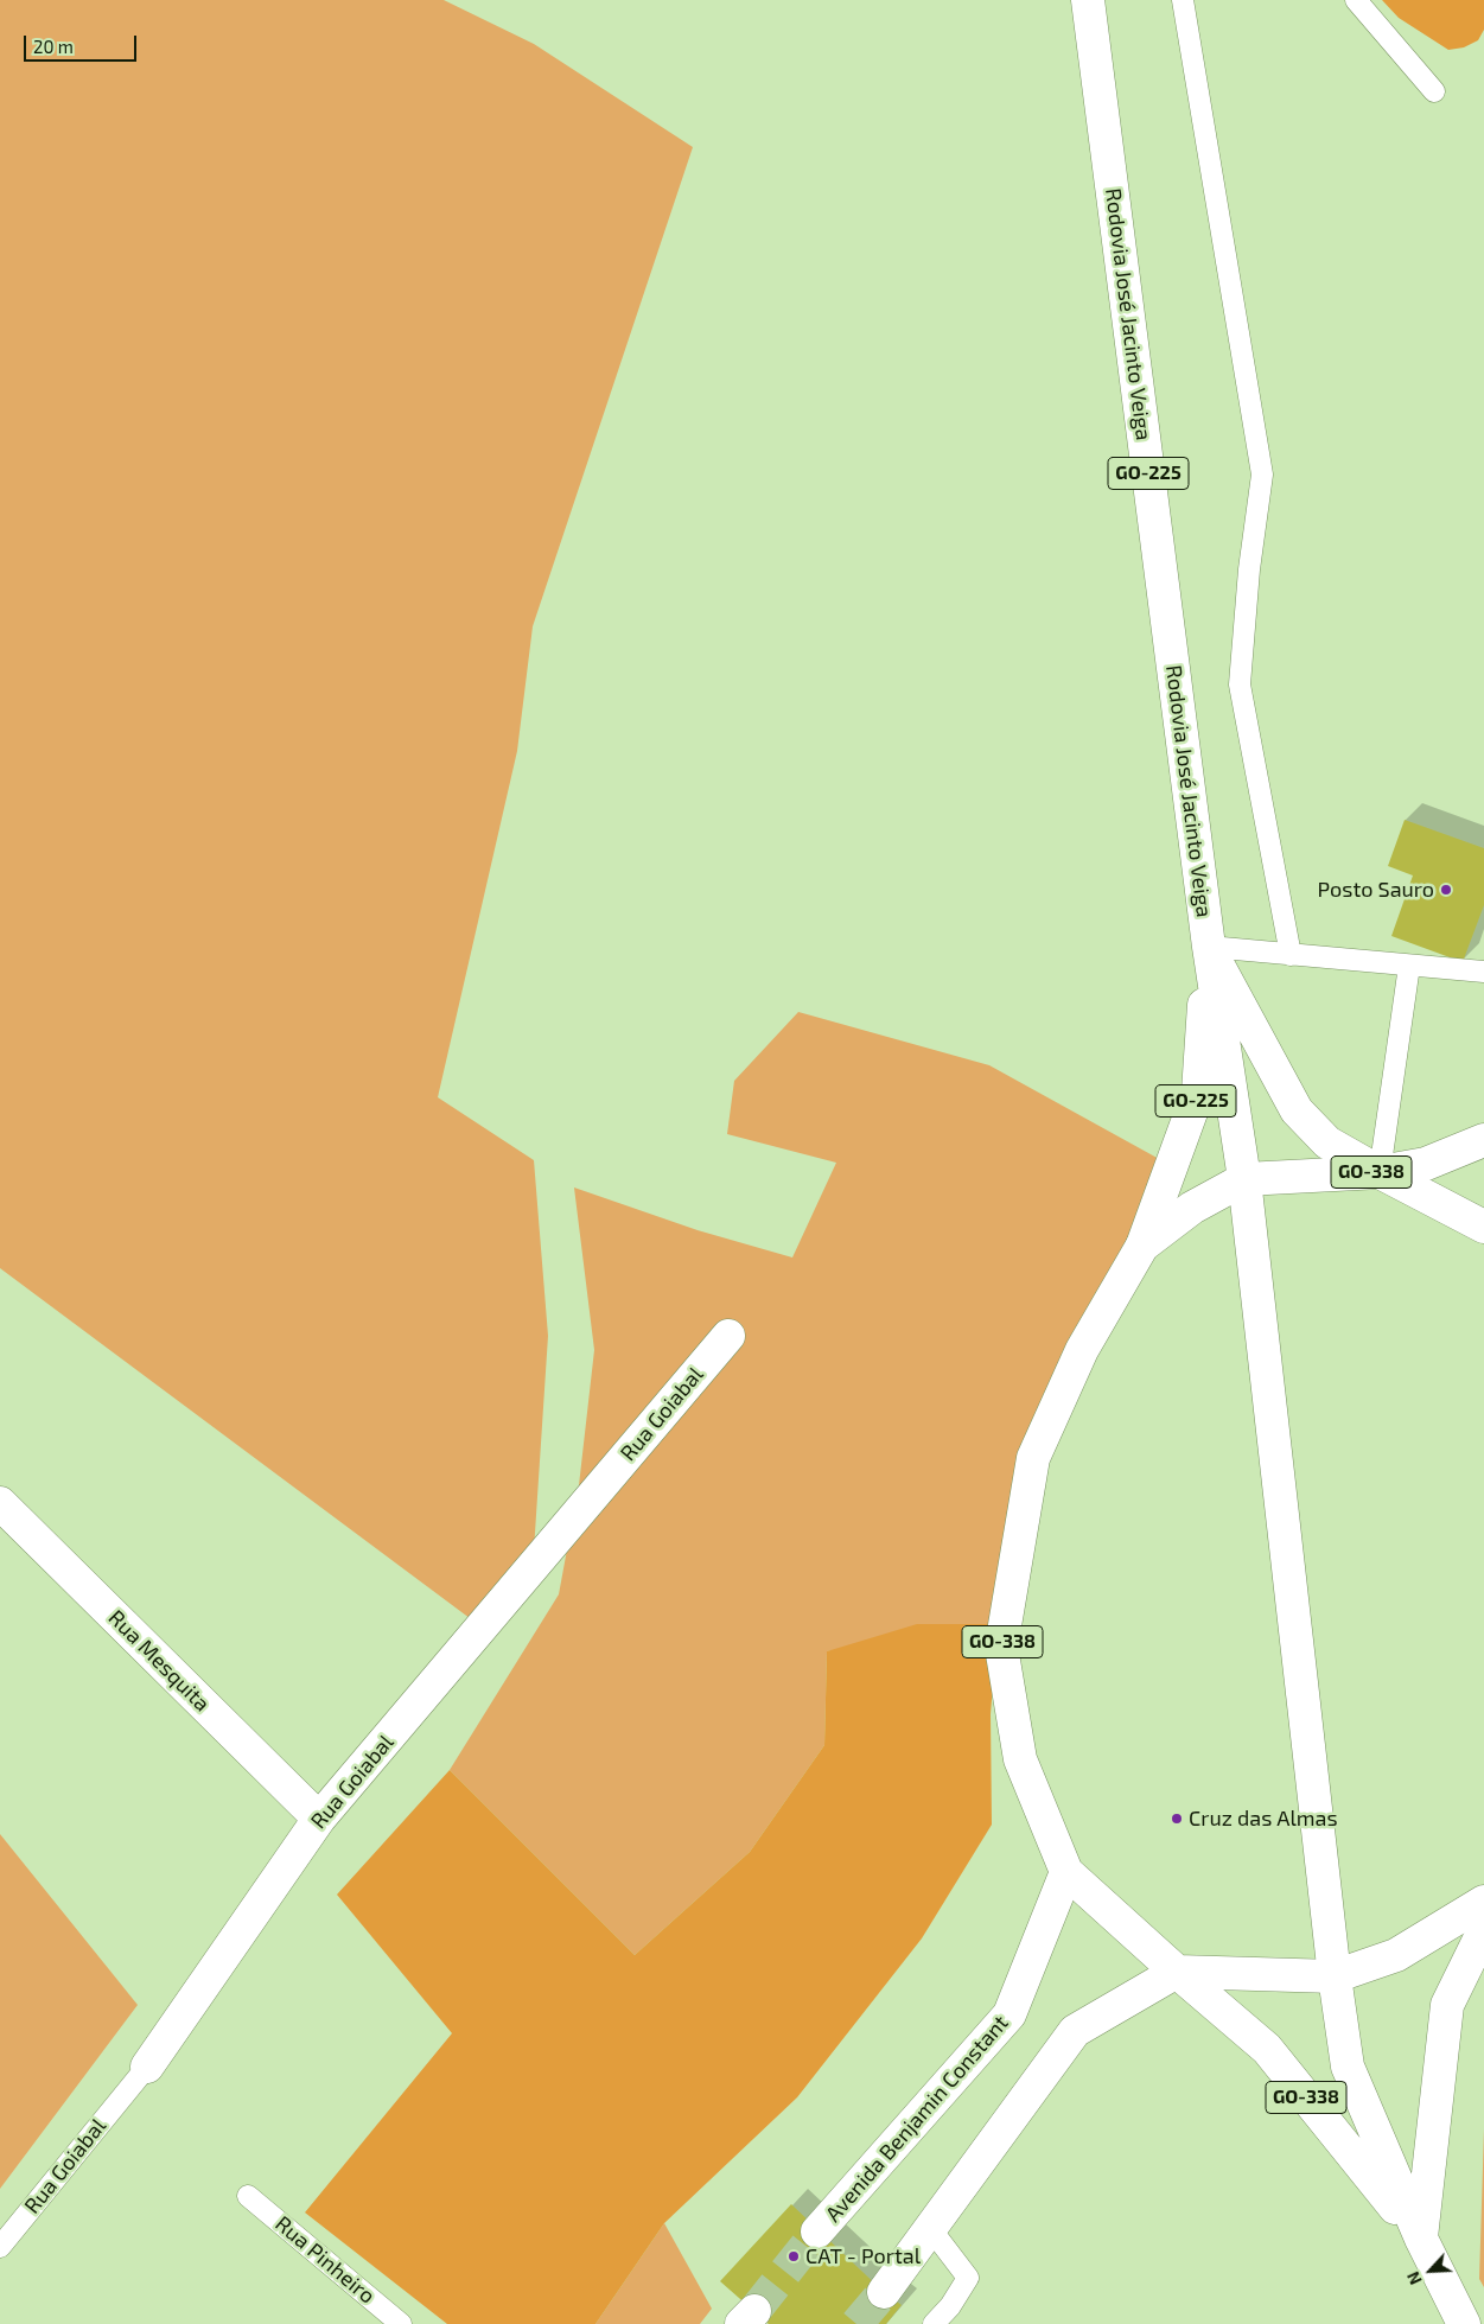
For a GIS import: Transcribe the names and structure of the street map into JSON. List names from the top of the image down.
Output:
{
  "streets": {
    "main road": [
      "Rodovia José Jacinto Veiga",
      "GO-225",
      "GO-338",
      "Rua Goiabal",
      "Rua Mesquita",
      "Avenida Benjamin Constant"
    ],
    "lane": ["Rua Pinheiro"]
  },
  "crossings": [
    ["Rodovia José Jacinto Veiga", "GO-225"],
    ["GO-225", "GO-338"],
    ["GO-338", "Avenida Benjamin Constant"],
    ["Rua Goiabal", "Rua Mesquita"]
  ],
  "places": ["Posto Sauro", "Cruz das Almas", "CAT - Portal"],
  "scale_bar": "20 m",
  "north": "bottom left"
}
